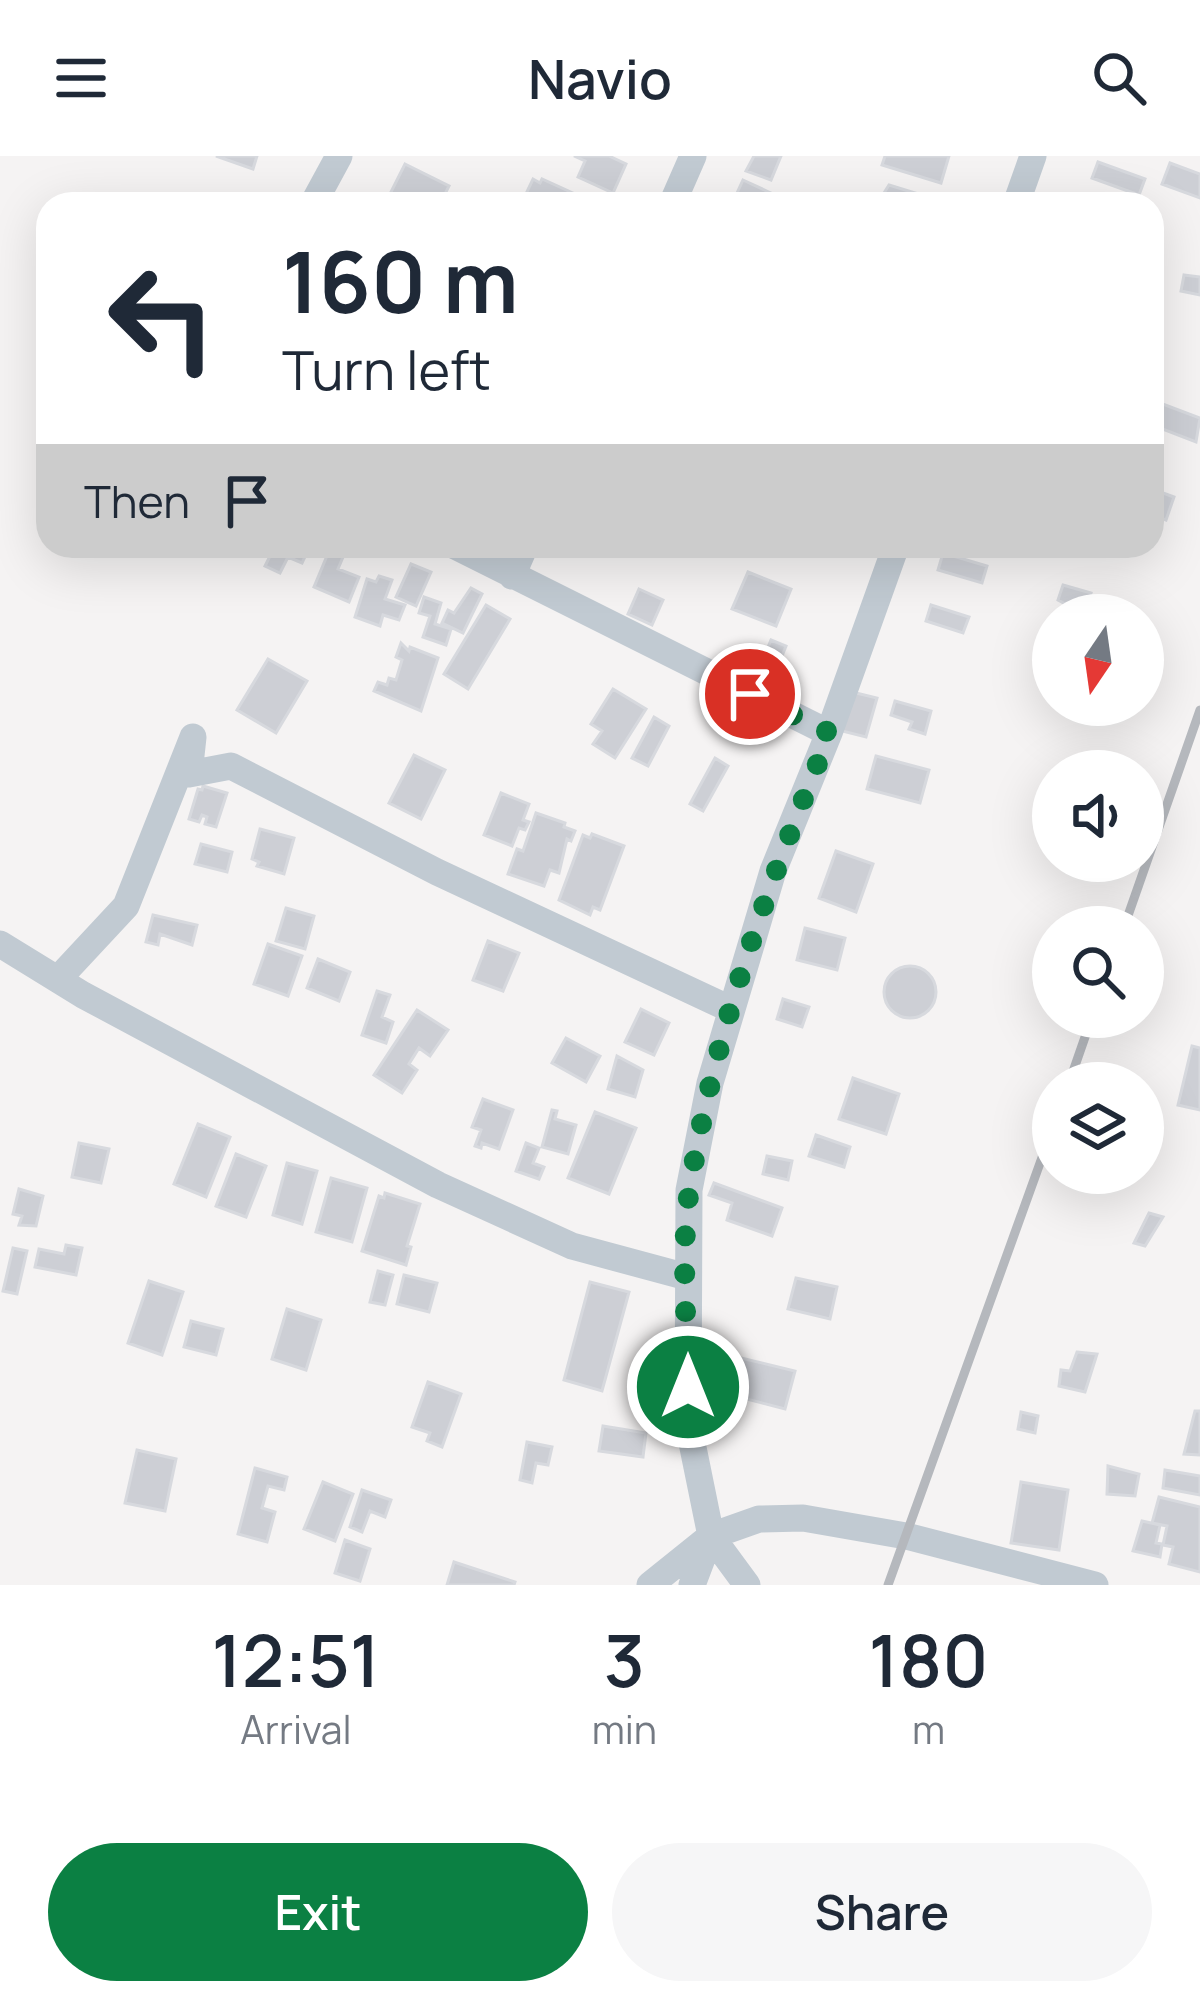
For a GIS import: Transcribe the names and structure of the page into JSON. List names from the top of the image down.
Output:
{
  "north": "bottom",
  "page": {
    "header": "Navio",
    "turn": ["160 m", "Turn left"],
    "then": "Then",
    "eta": [
      "12:51",
      "Arrival",
      "3",
      "min",
      "180",
      "m"
    ],
    "buttons": ["Exit", "Share"]
  }
}
